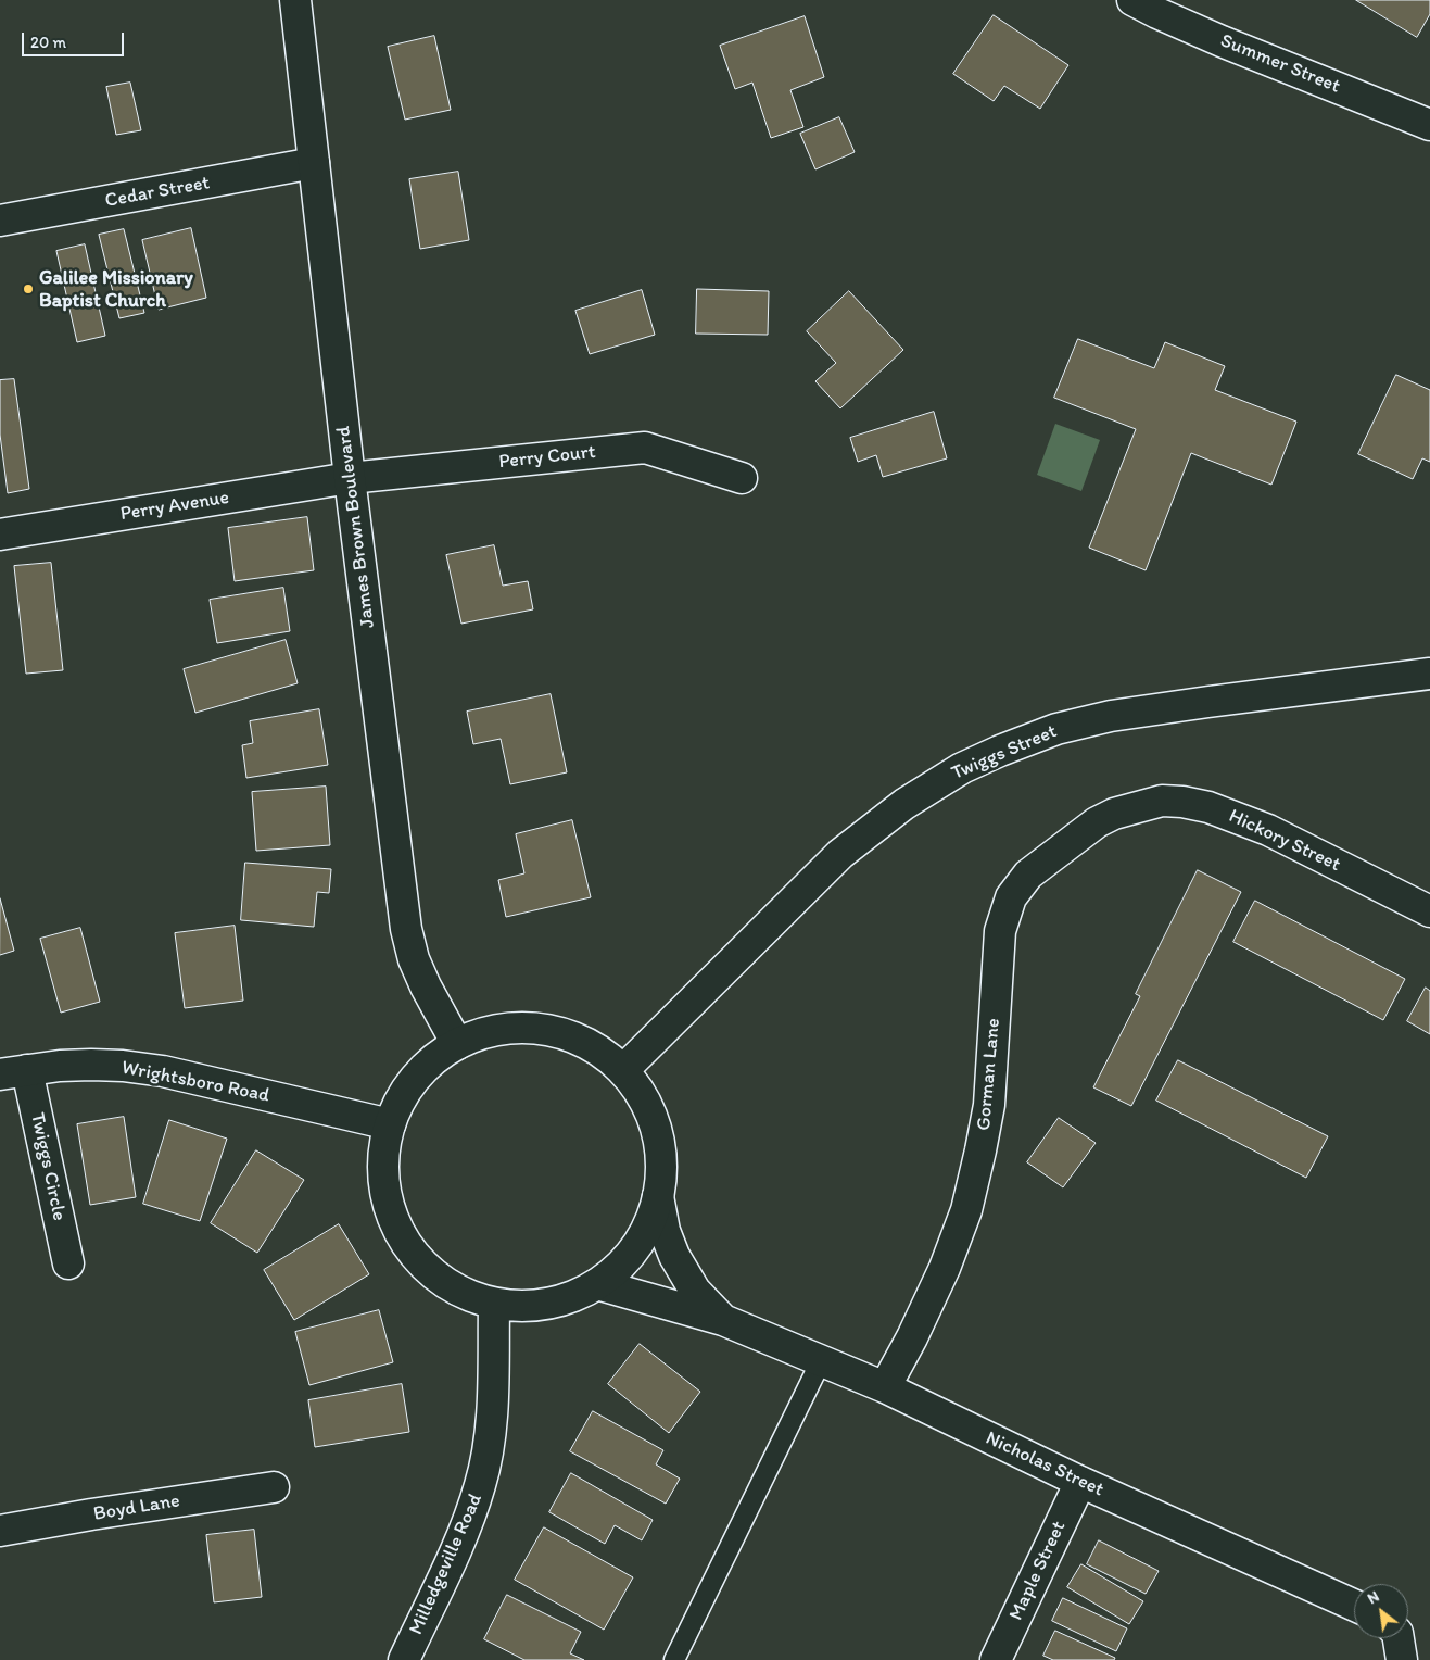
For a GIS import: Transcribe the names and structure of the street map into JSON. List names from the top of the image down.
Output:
{
  "streets": {
    "street": [
      "Summer Street",
      "Cedar Street",
      "Perry Court",
      "Perry Avenue",
      "James Brown Boulevard",
      "Twiggs Street",
      "Hickory Street",
      "Gorman Lane",
      "Wrightsboro Road",
      "Twiggs Circle",
      "Nicholas Street",
      "Boyd Lane",
      "Milledgeville Road",
      "Maple Street"
    ]
  },
  "crossings": [
    ["Cedar Street", "James Brown Boulevard"],
    ["Perry Court", "Perry Avenue"],
    ["Perry Court", "James Brown Boulevard"],
    ["Perry Avenue", "James Brown Boulevard"],
    ["Hickory Street", "Gorman Lane"],
    ["Gorman Lane", "Nicholas Street"],
    ["Wrightsboro Road", "Twiggs Circle"],
    ["Nicholas Street", "Maple Street"]
  ],
  "places": ["Galilee Missionary Baptist Church"],
  "scale_bar": "20 m",
  "north": "top left"
}
